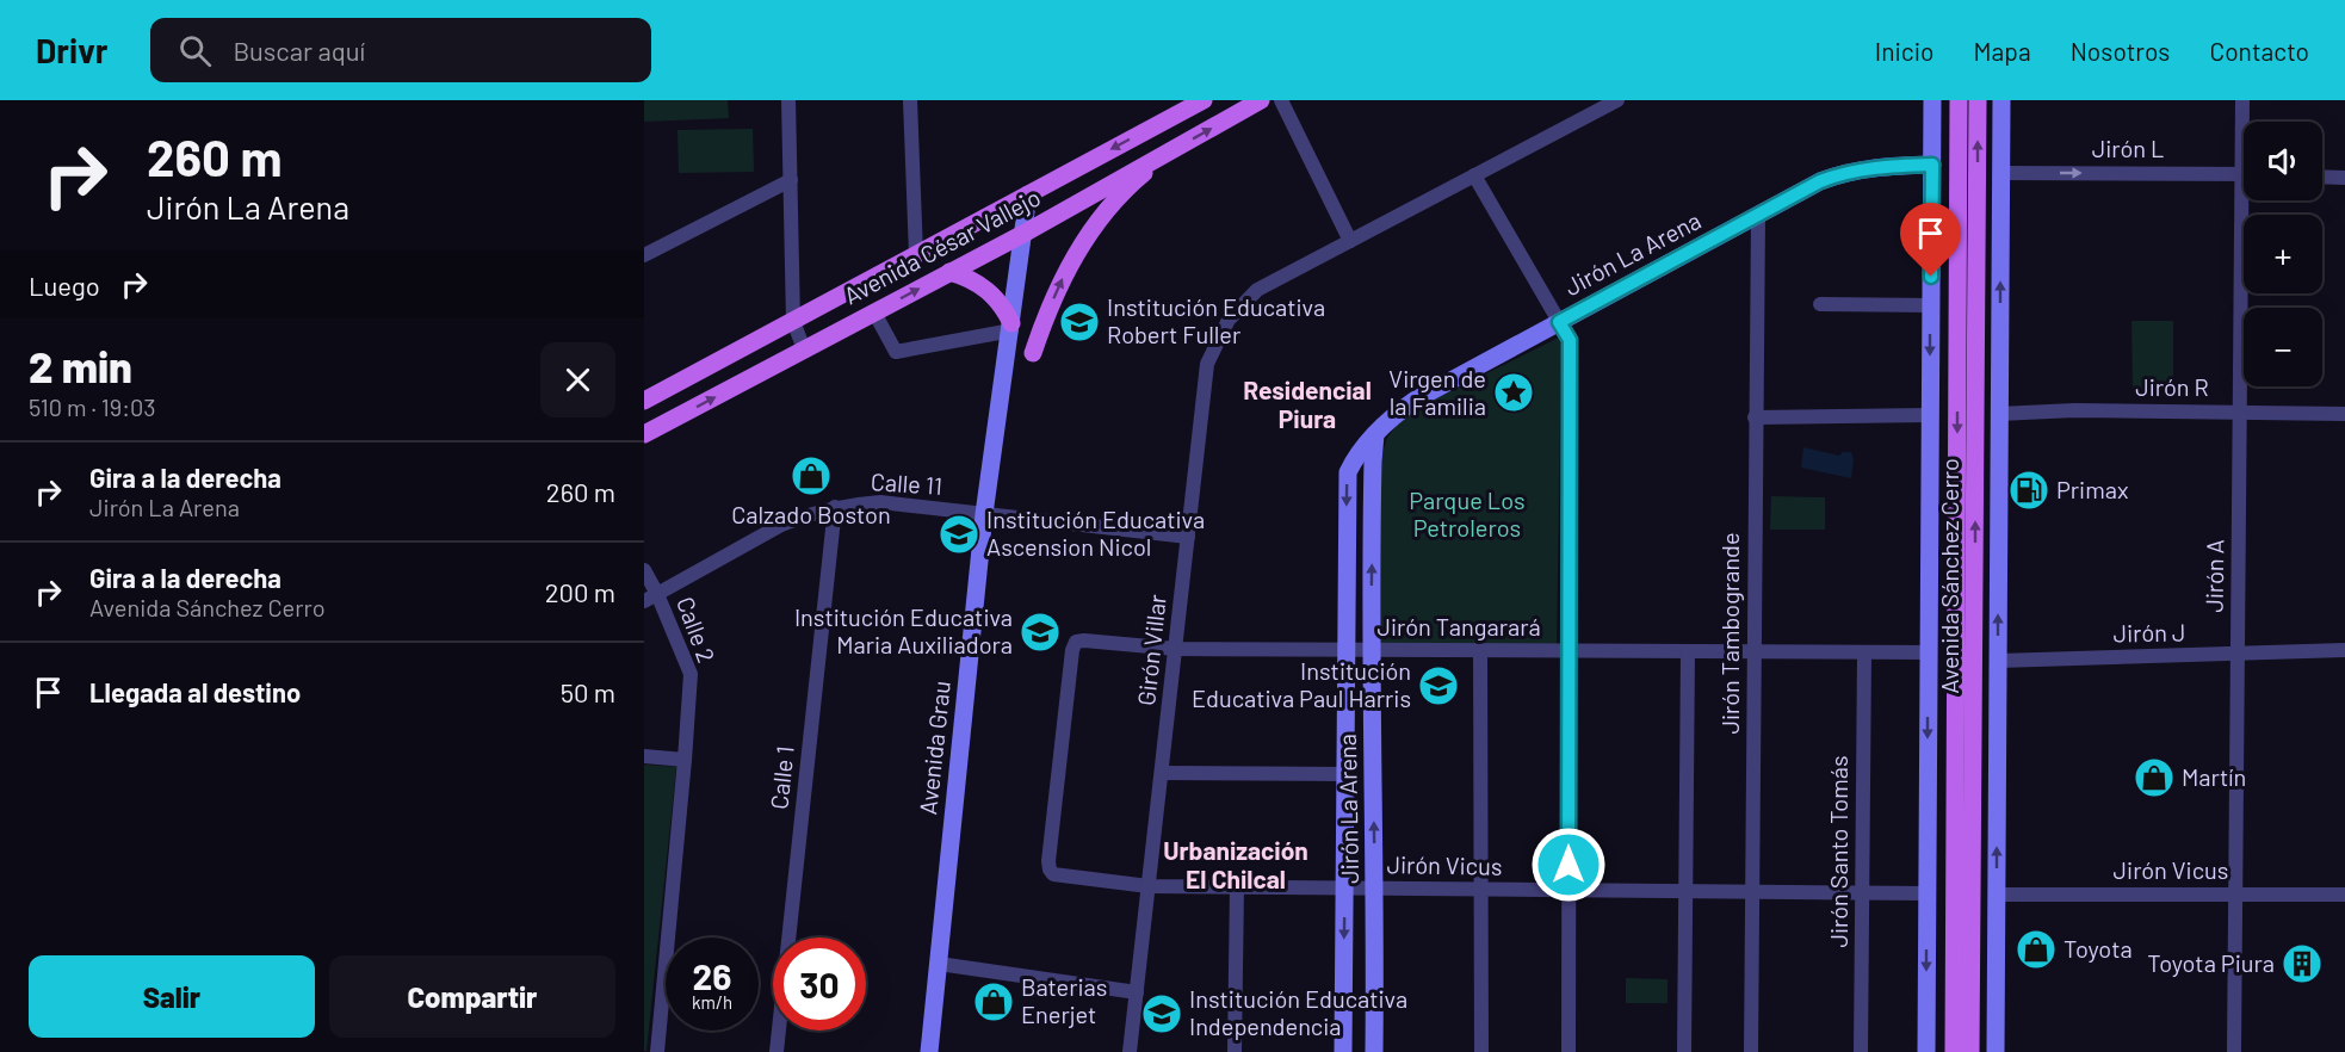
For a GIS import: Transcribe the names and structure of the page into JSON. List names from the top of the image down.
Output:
{
  "streets": {
    "main road": [
      "Avenida César Vallejo",
      "Jirón La Arena",
      "Avenida Sánchez Cerro",
      "Avenida Grau"
    ],
    "street": [
      "Jirón L",
      "Jirón R",
      "Calle 11",
      "Jirón A",
      "Jirón Tangarará",
      "Calle 2",
      "Jirón Tambogrande",
      "Jirón J",
      "Girón Villar",
      "Calle 1",
      "Jirón Santo Tomás",
      "Jirón Vicus"
    ]
  },
  "crossings": [
    ["Jirón L", "Avenida Sánchez Cerro"],
    ["Avenida César Vallejo", "Avenida Grau"],
    ["Jirón La Arena", "Avenida Sánchez Cerro"],
    ["Jirón La Arena", "Jirón Tangarará"],
    ["Jirón La Arena", "Jirón Tambogrande"],
    ["Jirón La Arena", "Jirón Vicus"],
    ["Jirón R", "Avenida Sánchez Cerro"],
    ["Jirón R", "Jirón A"],
    ["Calle 11", "Calle 2"],
    ["Calle 11", "Girón Villar"],
    ["Calle 11", "Avenida Grau"],
    ["Calle 11", "Calle 1"],
    ["Avenida Sánchez Cerro", "Jirón Tangarará"],
    ["Avenida Sánchez Cerro", "Jirón J"],
    ["Avenida Sánchez Cerro", "Jirón Vicus"],
    ["Jirón A", "Jirón J"],
    ["Jirón A", "Jirón Vicus"],
    ["Jirón Tangarará", "Jirón Tambogrande"],
    ["Jirón Tangarará", "Girón Villar"],
    ["Jirón Tangarará", "Jirón Santo Tomás"],
    ["Jirón Tangarará", "Jirón Vicus"],
    ["Jirón Tambogrande", "Jirón Vicus"],
    ["Girón Villar", "Jirón Vicus"],
    ["Jirón Santo Tomás", "Jirón Vicus"]
  ],
  "one_way": ["Jirón L"],
  "districts": ["Residencial Piura", "Urbanización El Chilcal"],
  "parks": ["Parque Los Petroleros"],
  "places": {
    "school or university": [
      "Institución Educativa Robert Fuller",
      "Institución Educativa Ascension Nicol",
      "Institución Educativa Maria Auxiliadora",
      "Institución Educativa Paul Harris",
      "Institución Educativa Independencia"
    ],
    "place": ["Virgen de la Familia"],
    "shop": [
      "Calzado Boston",
      "Martín",
      "Toyota",
      "Baterias Enerjet"
    ],
    "fuel station": ["Primax"],
    "building": ["Toyota Piura"]
  },
  "page": {
    "header": "Drivr",
    "search": "Buscar aquí",
    "nav": [
      "Inicio",
      "Mapa",
      "Nosotros",
      "Contacto"
    ],
    "turn": ["260 m", "Jirón La Arena"],
    "map_buttons": ["+", "−"],
    "then": "Luego",
    "heading": ["2 min", "510 m · 19:03"],
    "list": [
      {
        "name": "Gira a la derecha",
        "note": "Jirón La Arena",
        "value": "260 m"
      },
      {
        "name": "Gira a la derecha",
        "note": "Avenida Sánchez Cerro",
        "value": "200 m"
      },
      {
        "name": "Llegada al destino",
        "value": "50 m"
      }
    ],
    "speed": "26 km/h",
    "limit": "30",
    "buttons": ["Salir", "Compartir"]
  }
}
